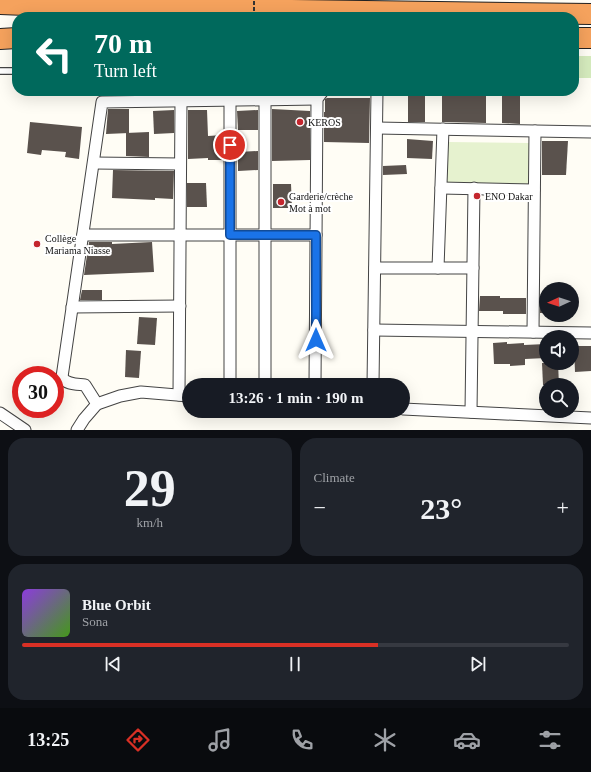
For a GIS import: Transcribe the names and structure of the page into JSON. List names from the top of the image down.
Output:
{
  "places": [
    "KEROS",
    "ENO Dakar",
    "Garderie/crèche Mot à mot",
    "Collège Mariama Niasse"
  ],
  "north": "left",
  "page": {
    "turn": ["70 m", "Turn left"],
    "limit": "30",
    "trip": "13:26 · 1 min · 190 m",
    "tile": [
      ["29", "km/h"],
      "Climate"
    ],
    "heat": ["−", "23°", "+"],
    "song": ["Blue Orbit", "Sona"],
    "tabs": "13:25"
  }
}
